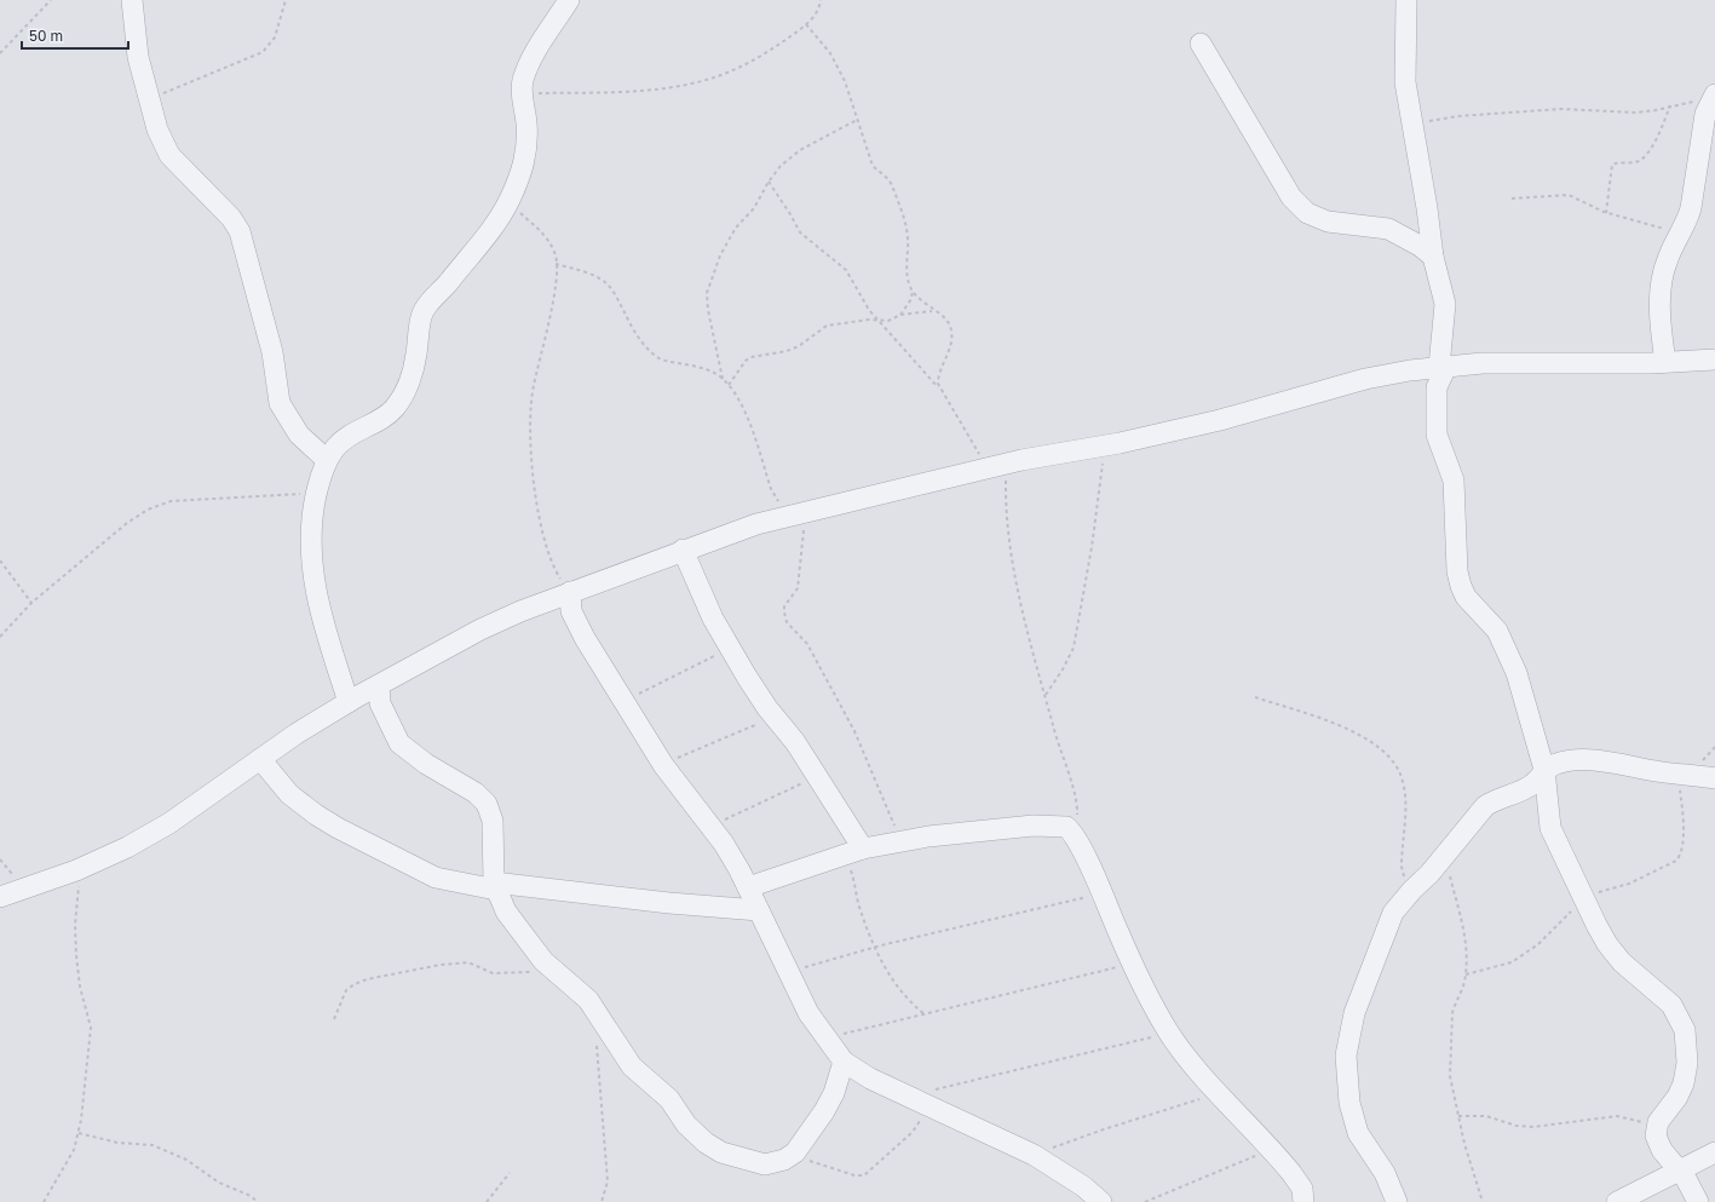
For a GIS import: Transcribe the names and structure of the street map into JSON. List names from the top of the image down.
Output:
{
  "scale_bar": "50 m"
}
